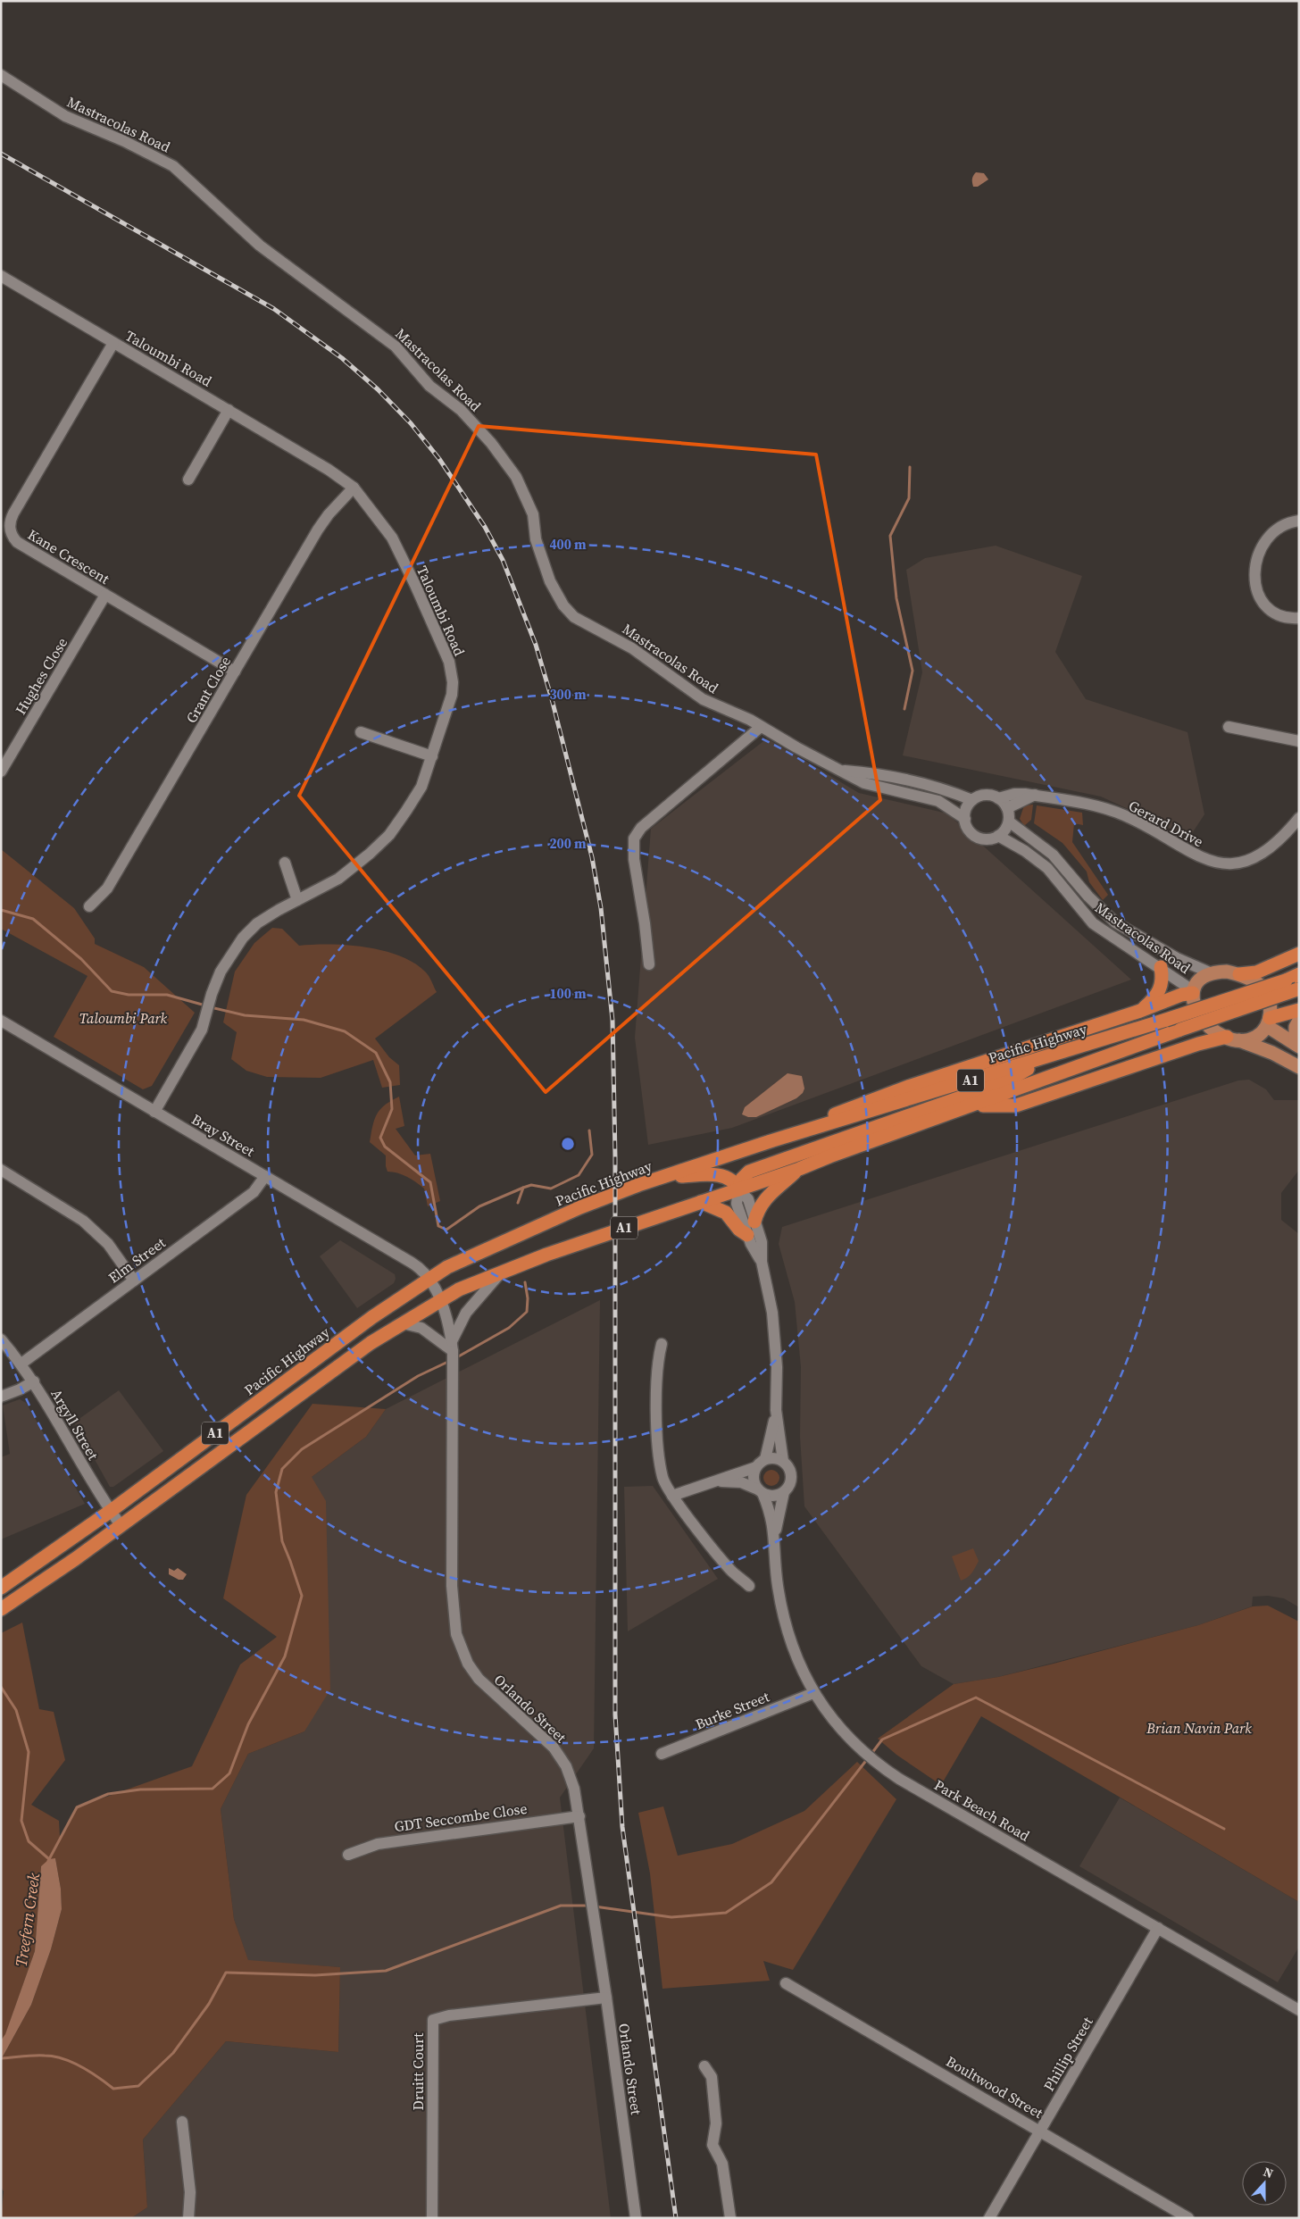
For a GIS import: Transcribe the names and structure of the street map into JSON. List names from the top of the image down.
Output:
{
  "streets": {
    "highway": ["Pacific Highway", "A1"],
    "street": [
      "Mastracolas Road",
      "Taloumbi Road",
      "Kane Crescent",
      "Hughes Close",
      "Grant Close",
      "Gerard Drive",
      "Bray Street",
      "Elm Street",
      "Argyll Street",
      "Orlando Street",
      "Burke Street",
      "Park Beach Road",
      "GDT Seccombe Close",
      "Phillip Street",
      "Druitt Court",
      "Boultwood Street"
    ]
  },
  "crossings": [
    ["Mastracolas Road", "Gerard Drive"],
    ["Taloumbi Road", "Kane Crescent"],
    ["Taloumbi Road", "Grant Close"],
    ["Taloumbi Road", "Bray Street"],
    ["Kane Crescent", "Hughes Close"],
    ["Kane Crescent", "Grant Close"],
    ["Pacific Highway", "Bray Street"],
    ["Pacific Highway", "Argyll Street"],
    ["Pacific Highway", "Orlando Street"],
    ["A1", "Argyll Street"],
    ["A1", "Orlando Street"],
    ["Bray Street", "Elm Street"],
    ["Bray Street", "Orlando Street"],
    ["Elm Street", "Argyll Street"],
    ["Orlando Street", "GDT Seccombe Close"],
    ["Orlando Street", "Druitt Court"],
    ["Burke Street", "Park Beach Road"],
    ["Park Beach Road", "Phillip Street"],
    ["Phillip Street", "Boultwood Street"]
  ],
  "water": ["Treefern Creek"],
  "parks": ["Taloumbi Park", "Brian Navin Park"],
  "north": "top",
  "rings": [
    "400 m",
    "300 m",
    "200 m",
    "100 m"
  ]
}
